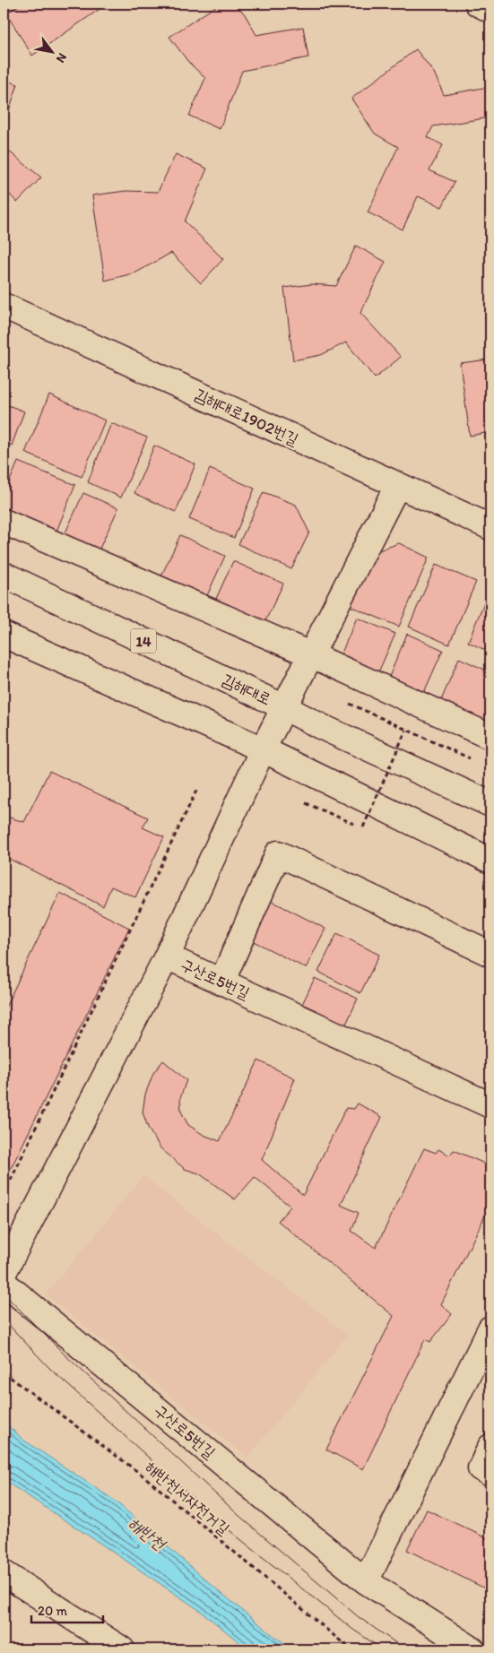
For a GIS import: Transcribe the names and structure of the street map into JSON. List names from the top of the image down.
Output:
{
  "streets": {
    "street": [
      "김해대로1902번길",
      "14",
      "김해대로",
      "구산로5번길"
    ],
    "path": ["해반천서자전거길"]
  },
  "water": ["해반천"],
  "scale_bar": "20 m",
  "north": "bottom right"
}
